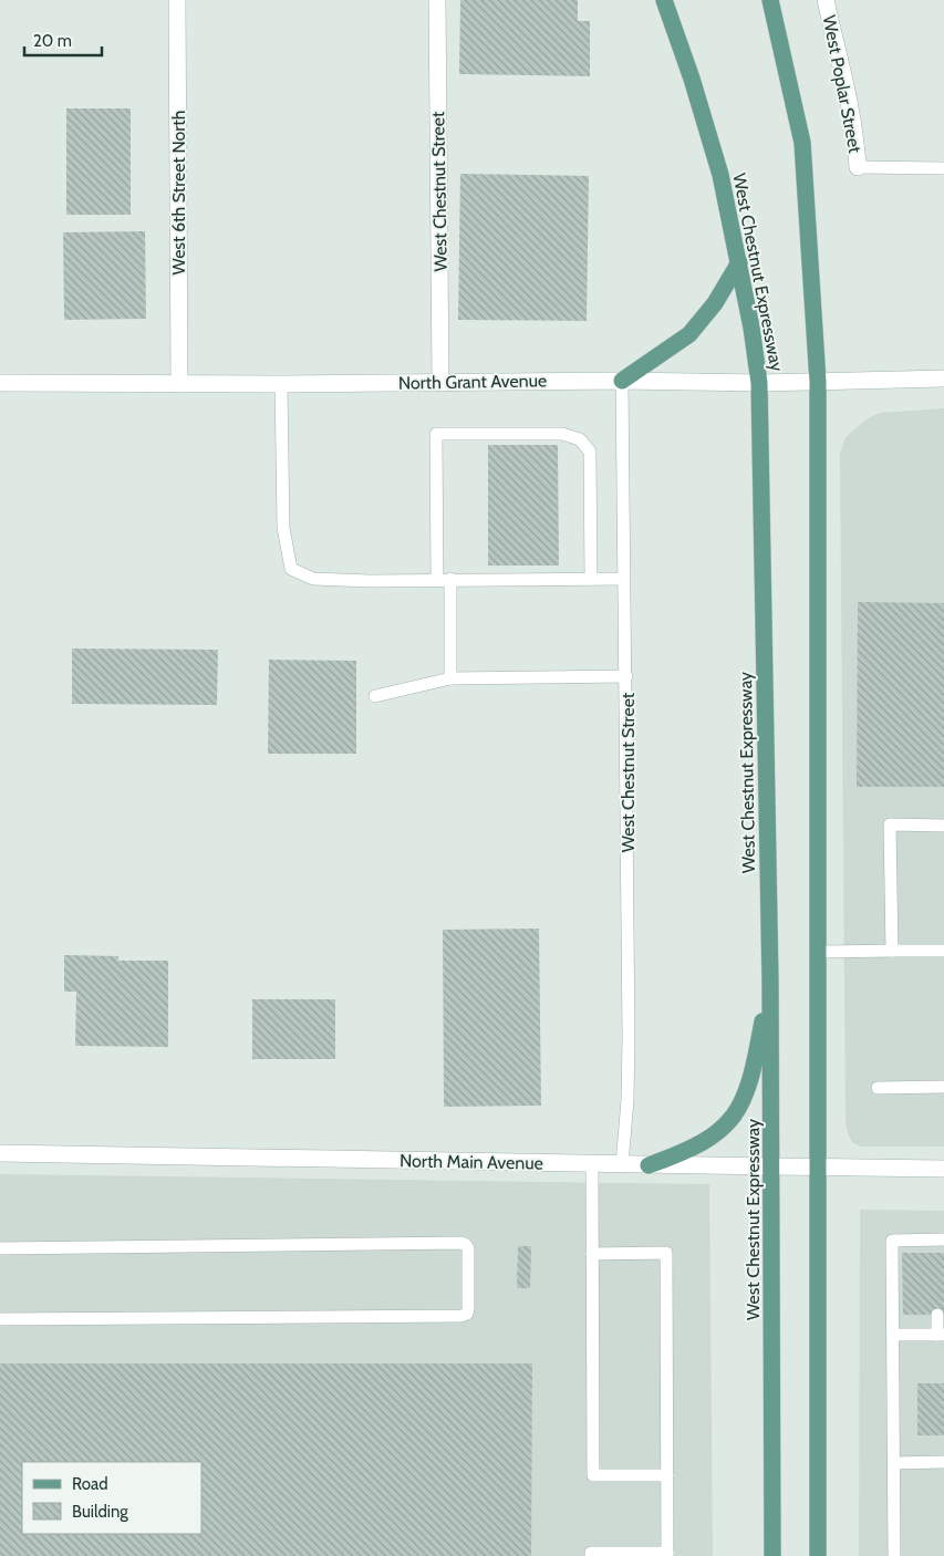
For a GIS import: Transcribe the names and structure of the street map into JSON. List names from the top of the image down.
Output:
{
  "streets": {
    "main road": ["West Chestnut Expressway"],
    "street": [
      "West Poplar Street",
      "West Chestnut Street",
      "West 6th Street North",
      "North Grant Avenue",
      "North Main Avenue"
    ]
  },
  "crossings": [
    ["West Chestnut Street", "North Grant Avenue"],
    ["West Chestnut Street", "North Main Avenue"],
    ["West 6th Street North", "North Grant Avenue"],
    ["West Chestnut Expressway", "North Grant Avenue"],
    ["West Chestnut Expressway", "North Main Avenue"]
  ],
  "legend": ["Road", "Building"],
  "scale_bar": "20 m"
}
